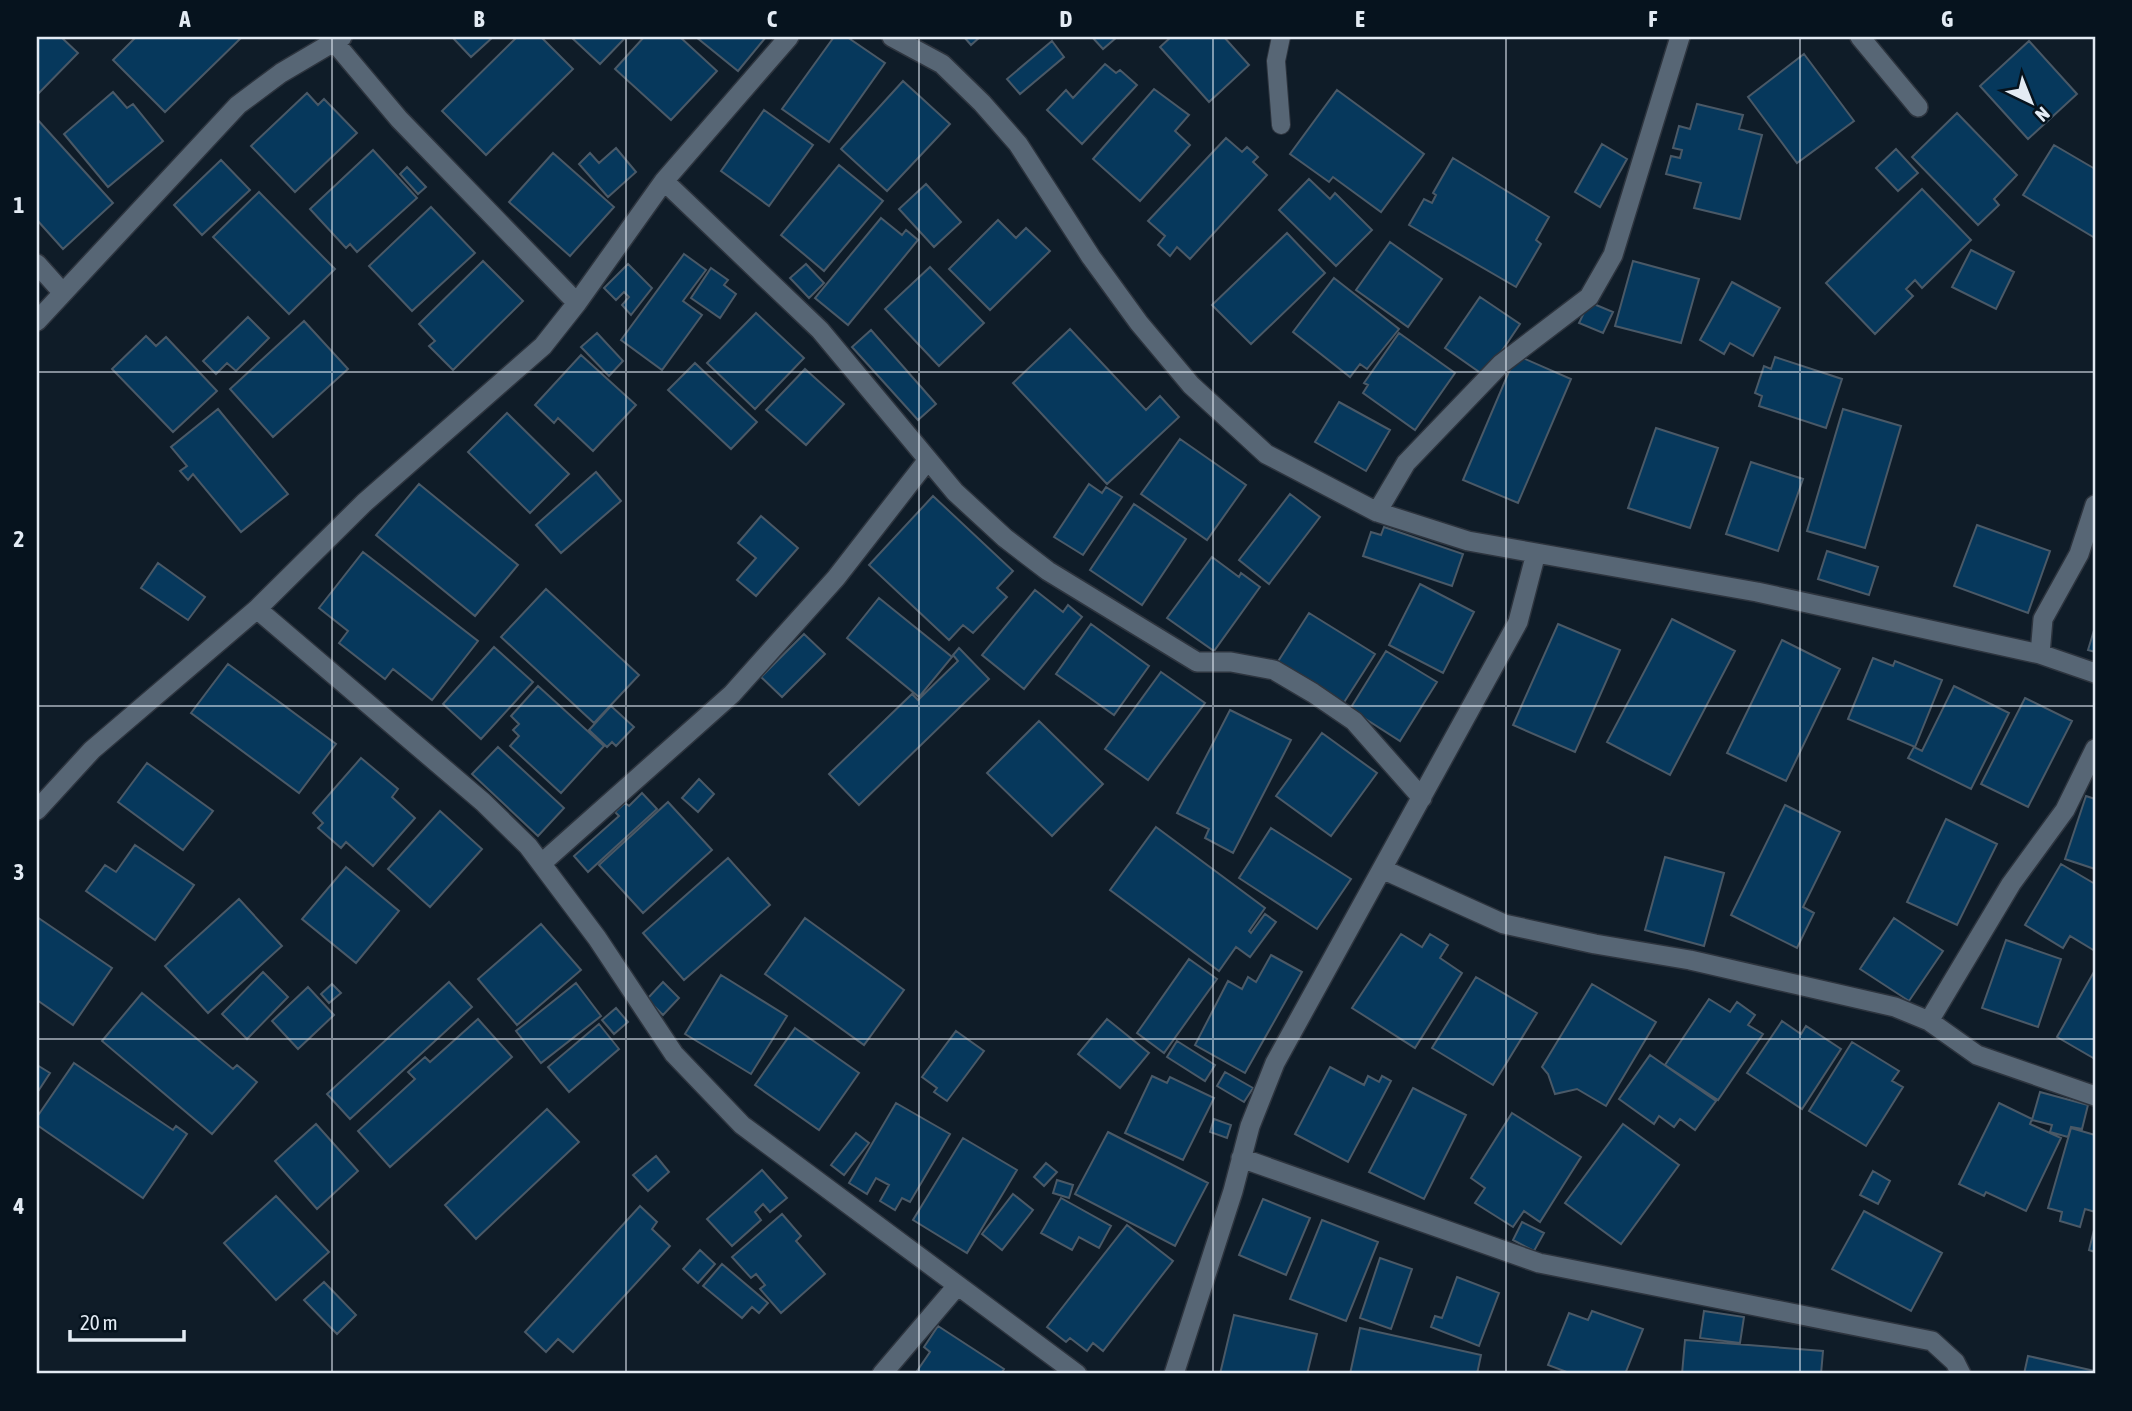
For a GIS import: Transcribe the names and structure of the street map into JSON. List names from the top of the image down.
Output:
{
  "scale_bar": "20 m",
  "north": "bottom right",
  "grid": {
    "columns": [
      "A",
      "B",
      "C",
      "D",
      "E",
      "F",
      "G"
    ],
    "rows": [
      "1",
      "2",
      "3",
      "4"
    ]
  }
}
